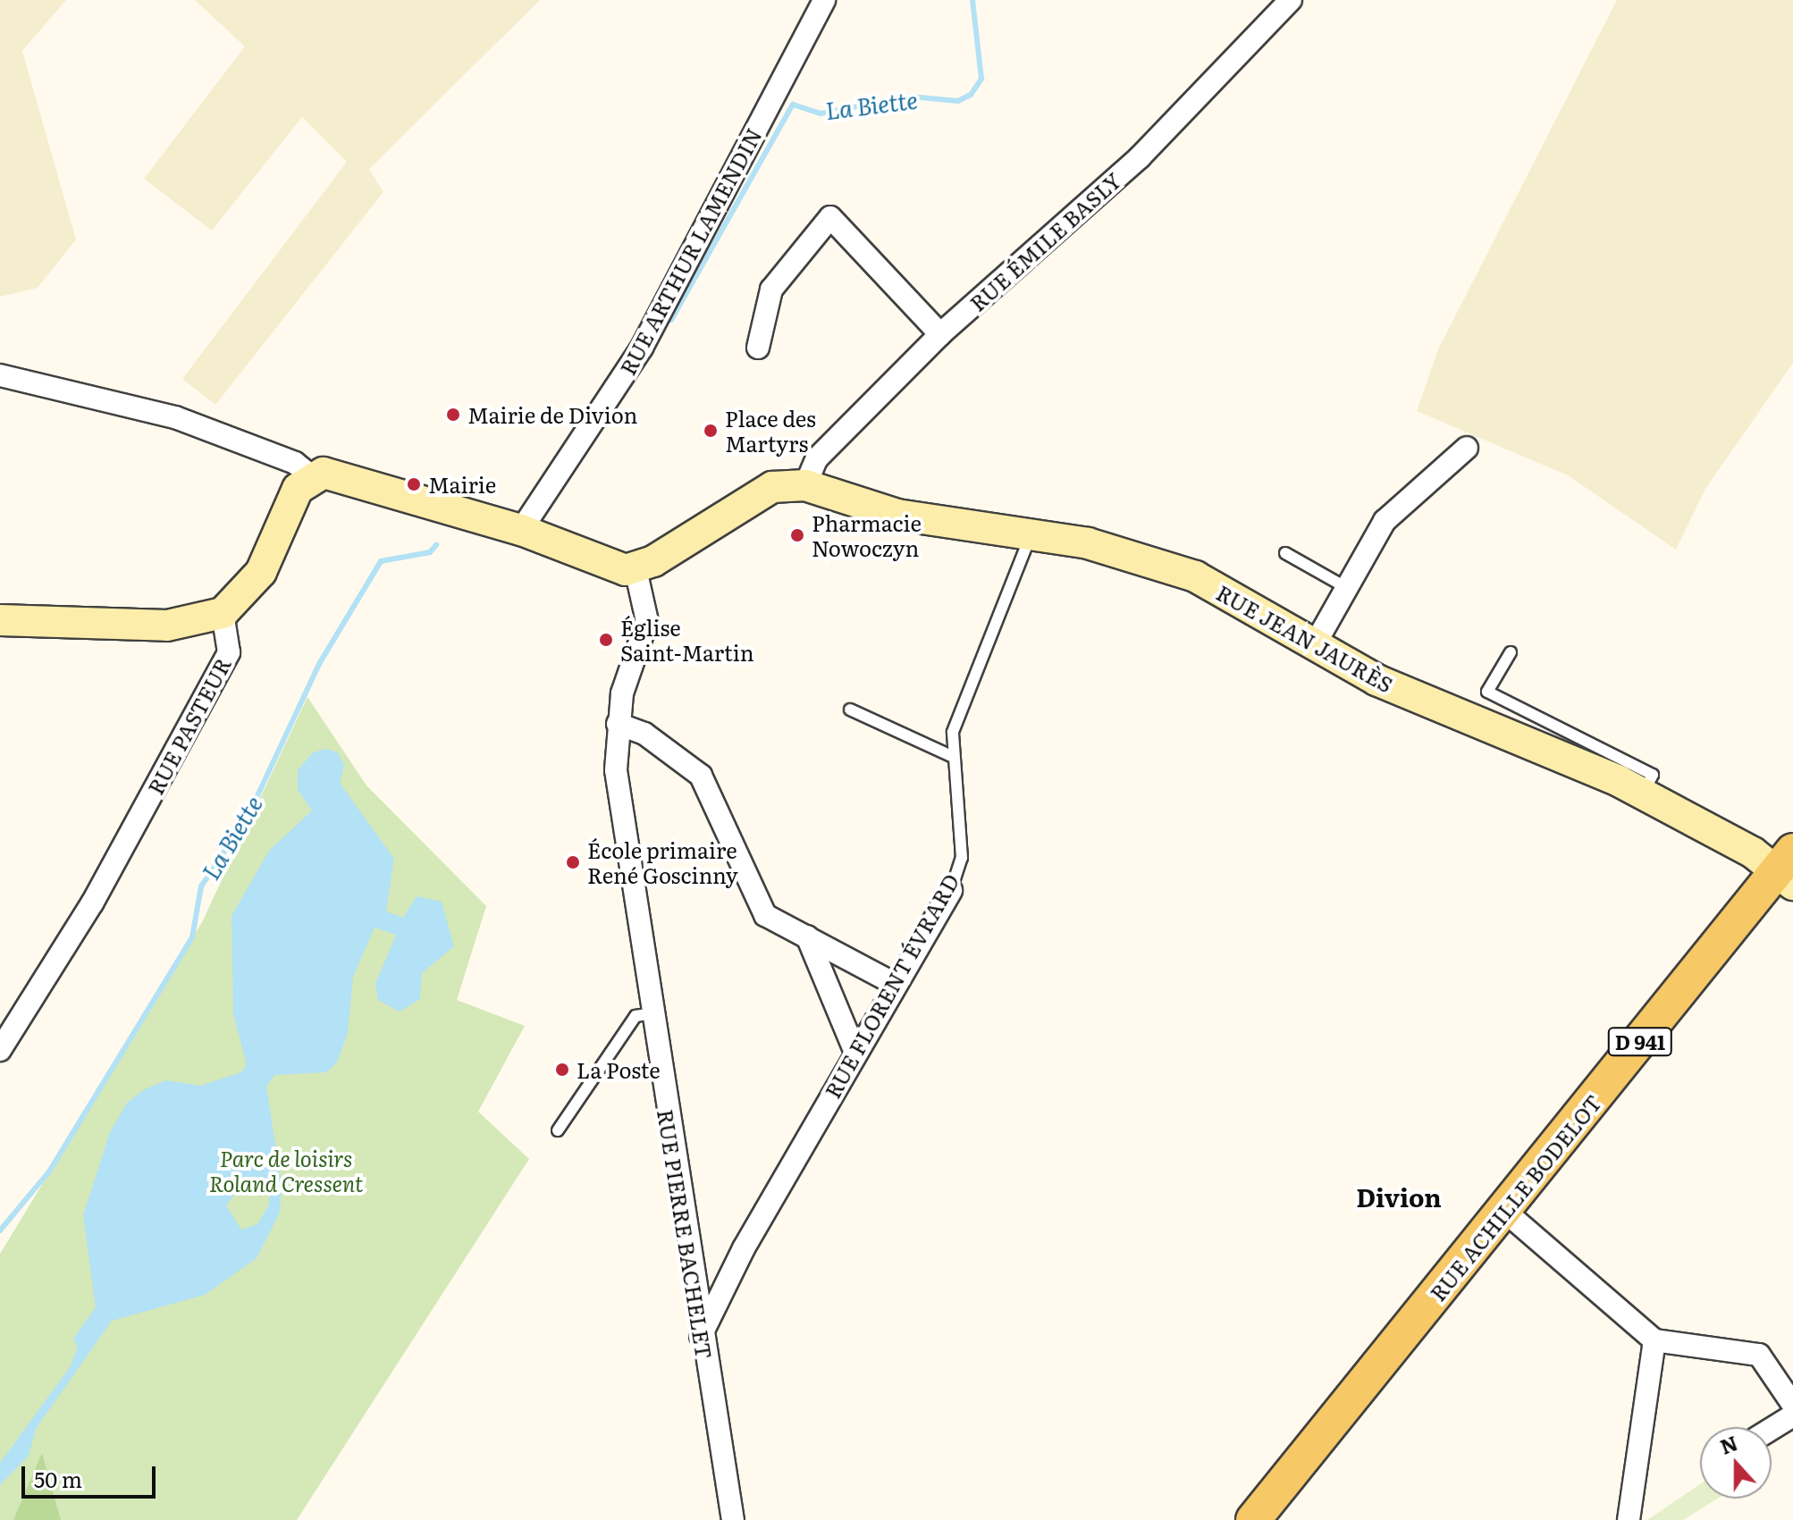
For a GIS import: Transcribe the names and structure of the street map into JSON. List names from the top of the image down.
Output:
{
  "streets": {
    "main road": ["RUE JEAN JAURÈS", "D 941", "RUE ACHILLE BODELOT"],
    "street": [
      "RUE ÉMILE BASLY",
      "RUE ARTHUR LAMENDIN",
      "RUE PASTEUR",
      "RUE FLORENT ÉVRARD",
      "RUE PIERRE BACHELET"
    ]
  },
  "crossings": [
    ["RUE ÉMILE BASLY", "RUE JEAN JAURÈS"],
    ["RUE JEAN JAURÈS", "RUE FLORENT ÉVRARD"],
    ["RUE JEAN JAURÈS", "RUE ACHILLE BODELOT"],
    ["RUE FLORENT ÉVRARD", "RUE PIERRE BACHELET"]
  ],
  "districts": ["Divion"],
  "water": ["La Biette"],
  "parks": ["Parc de loisirs Roland Cressent"],
  "places": [
    "Mairie de Divion",
    "Place des Martyrs",
    "Mairie",
    "Pharmacie Nowoczyn",
    "Église Saint-Martin",
    "École primaire René Goscinny",
    "La Poste"
  ],
  "scale_bar": "50 m",
  "north": "top"
}
